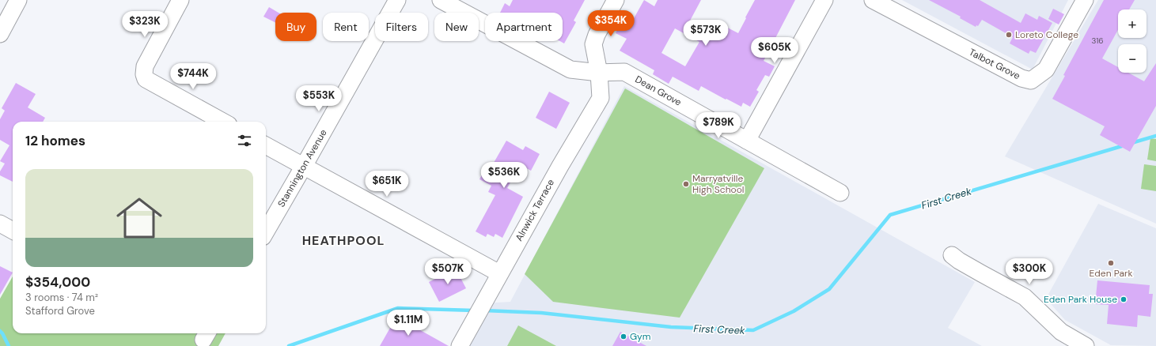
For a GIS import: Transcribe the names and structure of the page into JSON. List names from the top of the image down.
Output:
{
  "streets": {
    "street": [
      "Talbot Grove",
      "Dean Grove",
      "Stannington Avenue",
      "Alnwick Terrace"
    ]
  },
  "crossings": [
    ["Dean Grove", "Alnwick Terrace"]
  ],
  "districts": ["HEATHPOOL"],
  "water": ["First Creek"],
  "places": [
    "Loreto College",
    "Marryatville High School",
    "Eden Park",
    "Eden Park House",
    "Gym"
  ],
  "house_numbers": ["316"],
  "page": {
    "map_buttons": ["+", "−"],
    "price": [
      "$354K",
      "$323K",
      "$573K",
      "$605K",
      "$744K",
      "$553K",
      "$789K",
      "$536K",
      "$651K",
      "$507K",
      "$300K",
      "$1.11M"
    ],
    "chip": [
      "Buy",
      "Rent",
      "Filters",
      "New",
      "Apartment"
    ],
    "heading": "12 homes",
    "list": [
      {
        "name": "$354,000",
        "note": "3 rooms · 74 m² · Stafford Grove"
      }
    ]
  }
}
